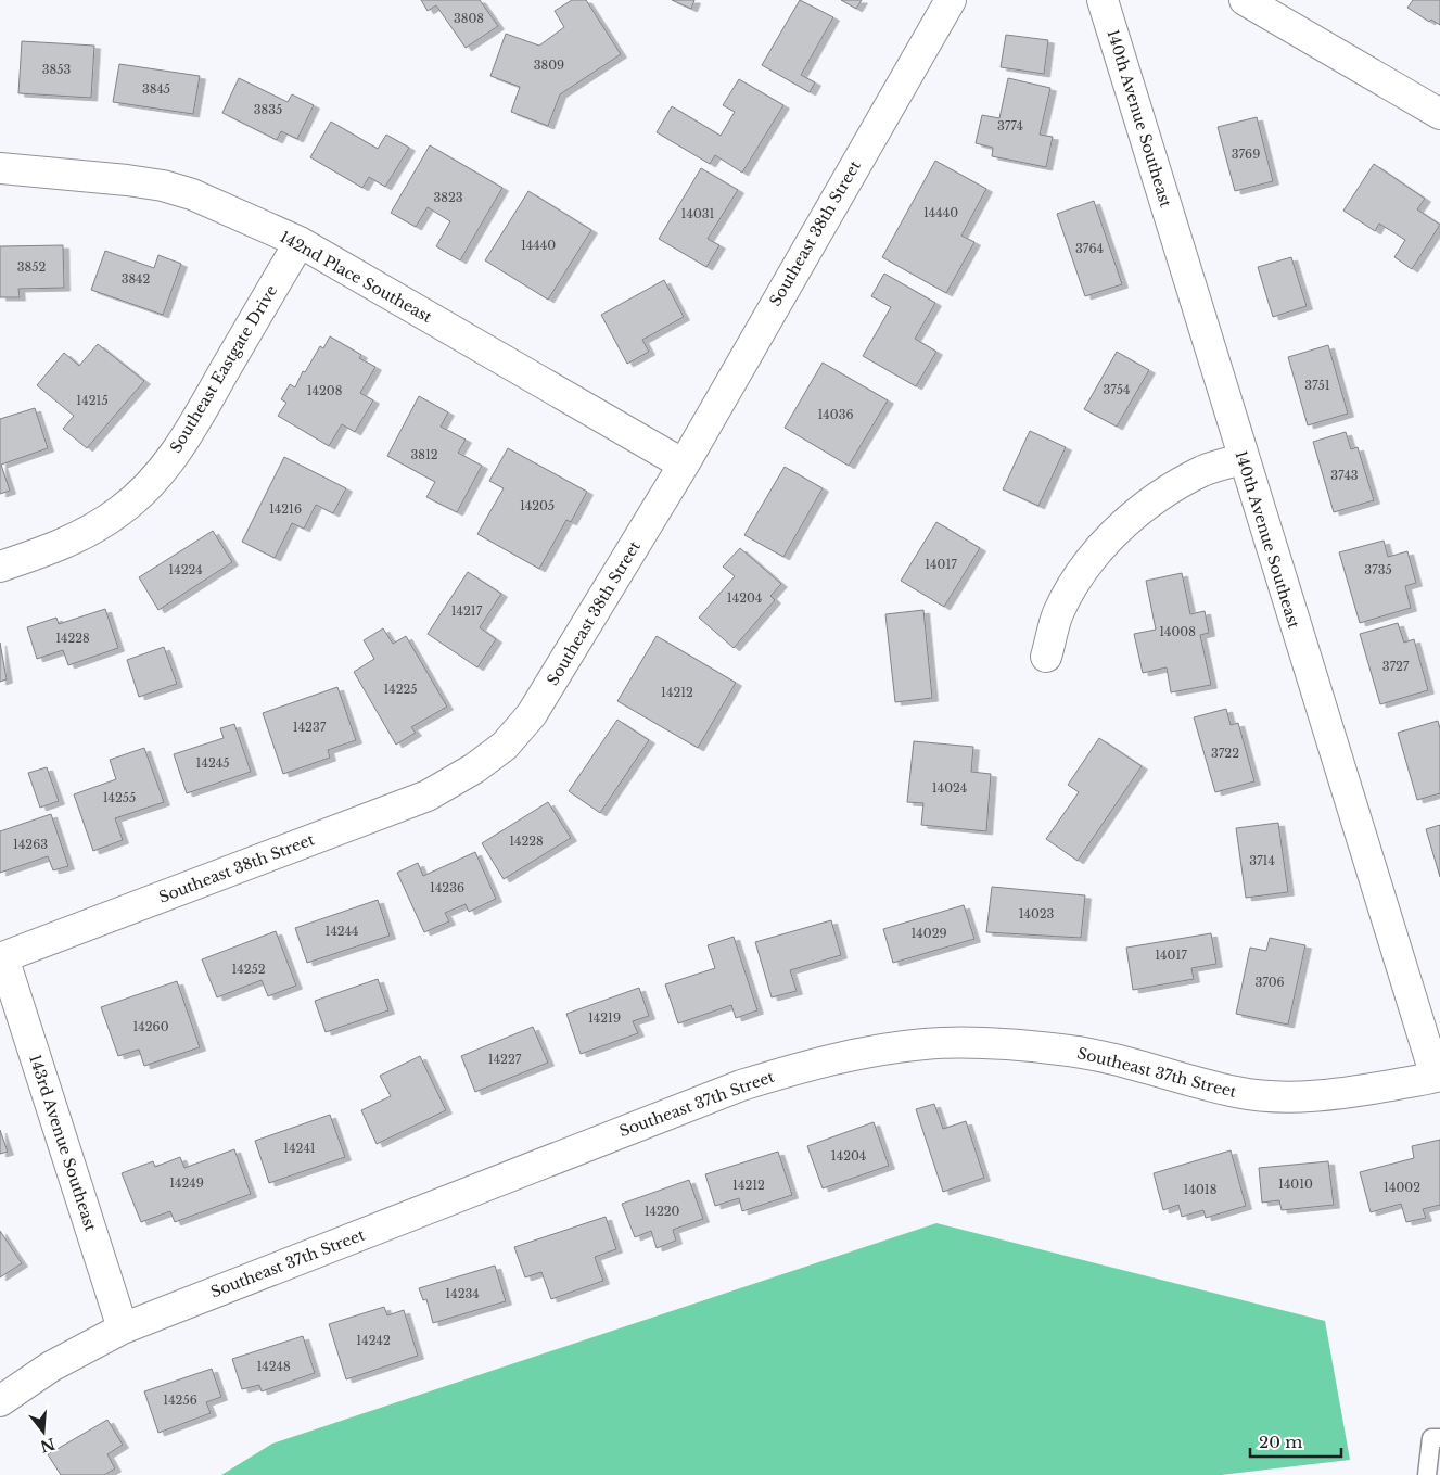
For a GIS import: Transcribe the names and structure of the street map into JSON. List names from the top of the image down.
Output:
{
  "streets": {
    "street": [
      "140th Avenue Southeast",
      "Southeast 38th Street",
      "142nd Place Southeast",
      "Southeast Eastgate Drive",
      "Southeast 37th Street",
      "143rd Avenue Southeast"
    ]
  },
  "crossings": [
    ["140th Avenue Southeast", "Southeast 37th Street"],
    ["Southeast 38th Street", "142nd Place Southeast"],
    ["Southeast 38th Street", "143rd Avenue Southeast"],
    ["142nd Place Southeast", "Southeast Eastgate Drive"],
    ["Southeast 37th Street", "143rd Avenue Southeast"]
  ],
  "house_numbers": [
    "3808",
    "3809",
    "3853",
    "3845",
    "3835",
    "3774",
    "3769",
    "3823",
    "14440",
    "14031",
    "14440",
    "3764",
    "3852",
    "3842",
    "3751",
    "3754",
    "14208",
    "14215",
    "14036",
    "3812",
    "3743",
    "14205",
    "14216",
    "14017",
    "14224",
    "3735",
    "14204",
    "14217",
    "14008",
    "14228",
    "3727",
    "14225",
    "14212",
    "14237",
    "3722",
    "14245",
    "14024",
    "14255",
    "14228",
    "14263",
    "3714",
    "14236",
    "14023",
    "14244",
    "14029",
    "14017",
    "14252",
    "3706",
    "14219",
    "14260",
    "14227",
    "14241",
    "14204",
    "14249",
    "14010",
    "14212",
    "14002",
    "14018",
    "14220",
    "14234",
    "14242",
    "14248",
    "14256"
  ],
  "scale_bar": "20 m",
  "north": "bottom"
}
